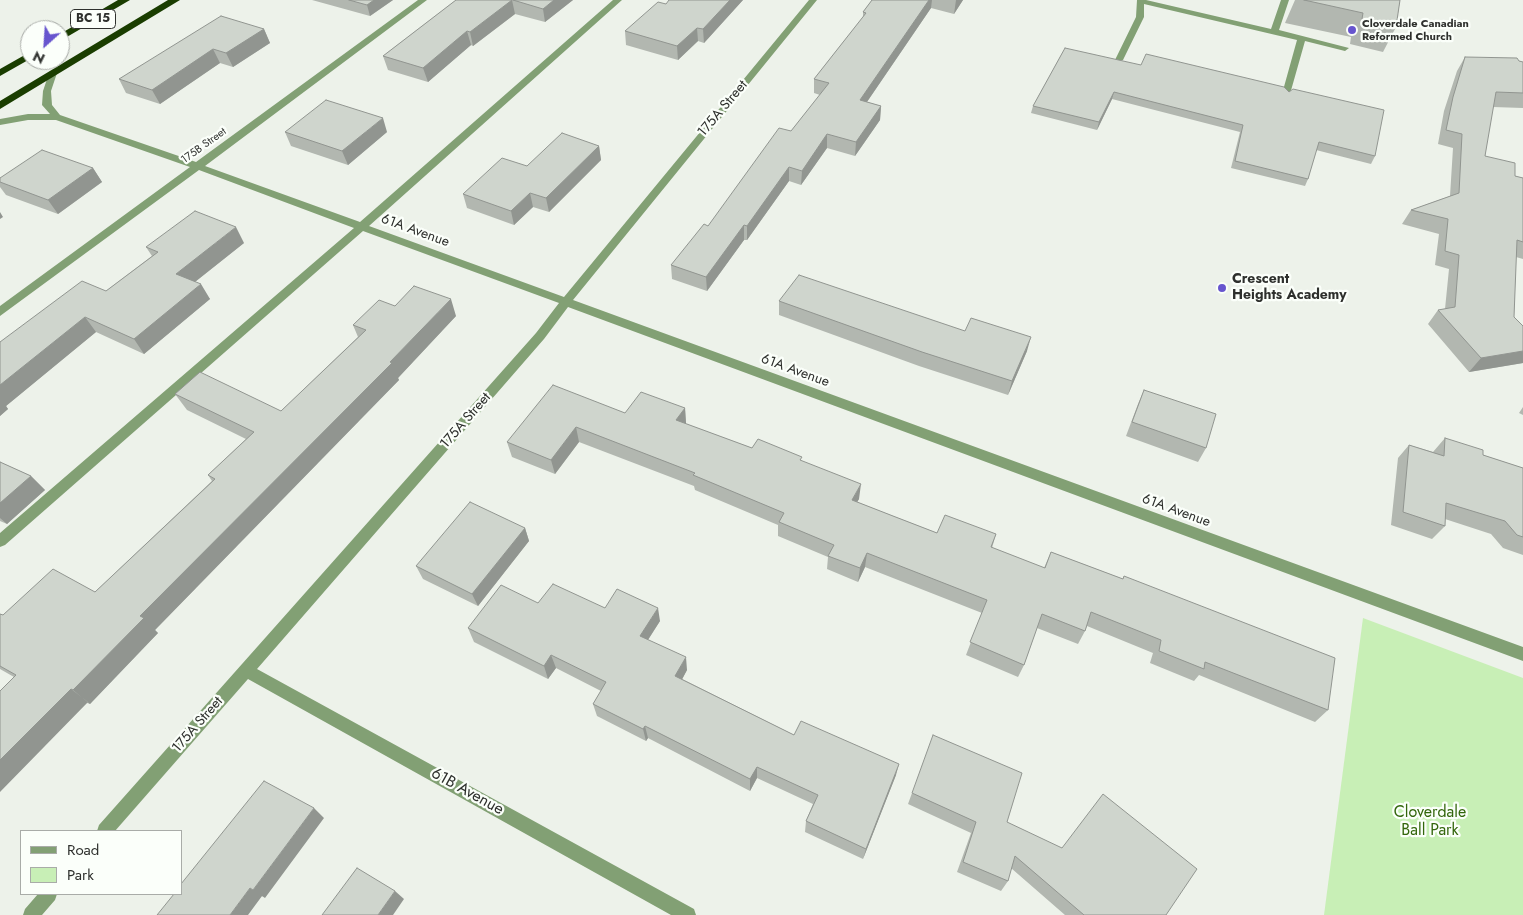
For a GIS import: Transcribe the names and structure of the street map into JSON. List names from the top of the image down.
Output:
{
  "streets": {
    "highway": ["BC 15"],
    "street": [
      "175A Street",
      "175B Street",
      "61A Avenue",
      "61B Avenue"
    ]
  },
  "crossings": [
    ["175A Street", "61A Avenue"],
    ["175A Street", "61B Avenue"],
    ["175B Street", "61A Avenue"]
  ],
  "parks": ["Cloverdale Ball Park"],
  "places": ["Cloverdale Canadian Reformed Church", "Crescent Heights Academy"],
  "legend": ["Road", "Park"],
  "north": "bottom left"
}
